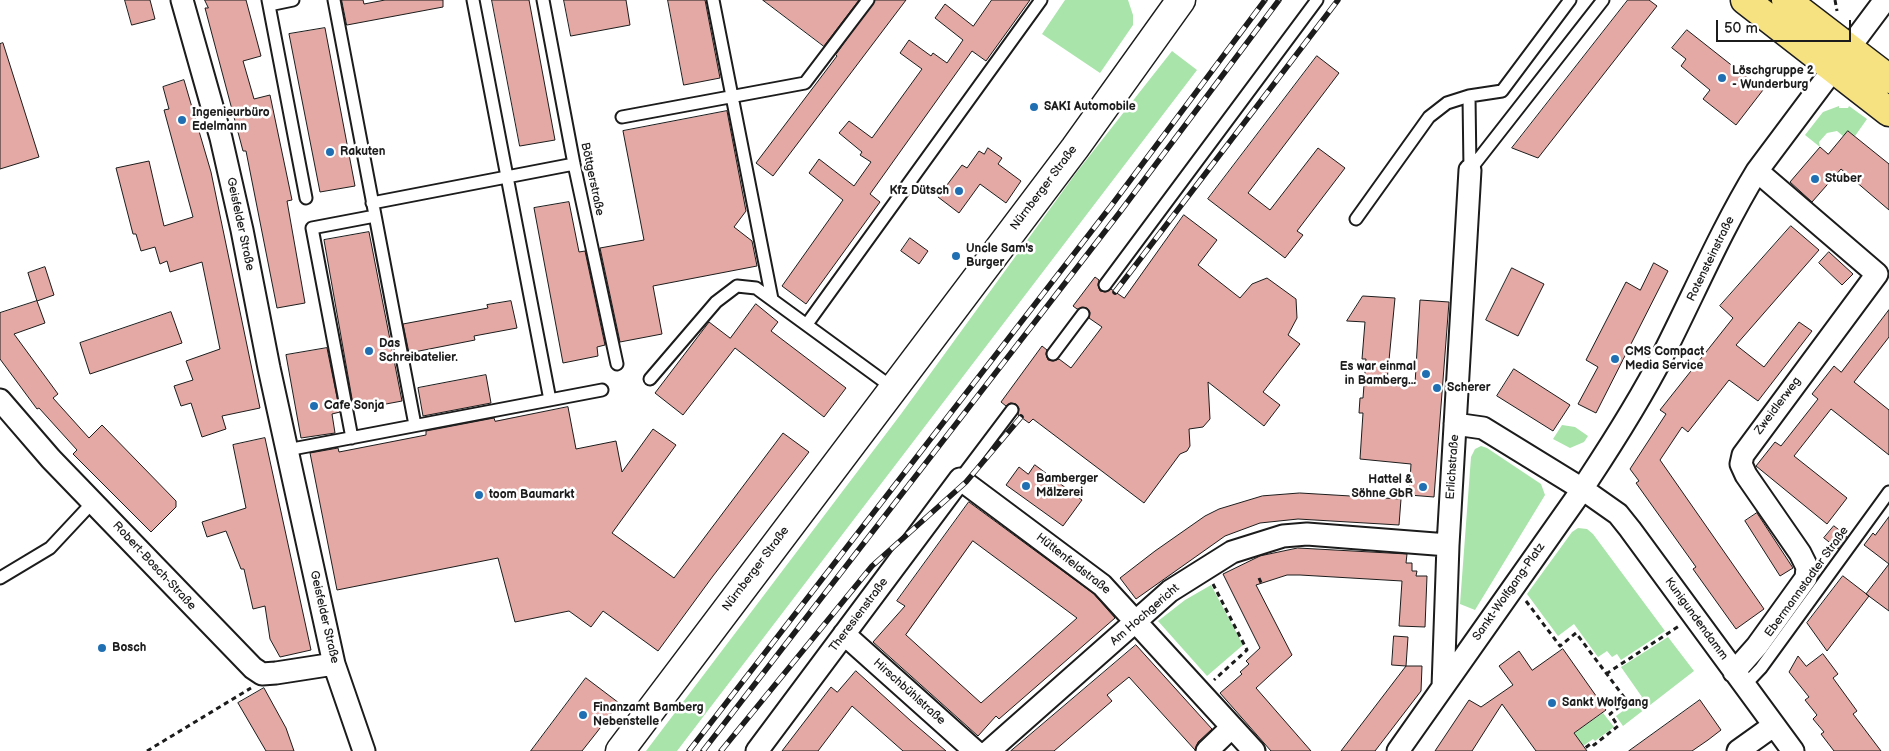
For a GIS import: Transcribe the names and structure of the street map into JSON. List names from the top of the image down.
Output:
{
  "streets": {
    "street": [
      "Nürnberger Straße",
      "Geisfelder Straße",
      "Rotensteinstraße",
      "Zweidlerweg",
      "Erlichstraße",
      "Hüttenfeldstraße",
      "Robert-Bosch-Straße",
      "Sankt-Wolfgang-Platz",
      "Theresienstraße",
      "Am Hochgericht",
      "Kunigundendamm",
      "Hirschbühlstraße"
    ],
    "lane": ["Böttgerstraße", "Ebermannstadter Straße"]
  },
  "crossings": [
    ["Rotensteinstraße", "Zweidlerweg"],
    ["Rotensteinstraße", "Sankt-Wolfgang-Platz"],
    ["Rotensteinstraße", "Kunigundendamm"],
    ["Zweidlerweg", "Ebermannstadter Straße"],
    ["Zweidlerweg", "Kunigundendamm"],
    ["Erlichstraße", "Sankt-Wolfgang-Platz"],
    ["Erlichstraße", "Am Hochgericht"],
    ["Hüttenfeldstraße", "Theresienstraße"],
    ["Hüttenfeldstraße", "Am Hochgericht"],
    ["Ebermannstadter Straße", "Kunigundendamm"],
    ["Sankt-Wolfgang-Platz", "Kunigundendamm"],
    ["Theresienstraße", "Hirschbühlstraße"]
  ],
  "places": [
    "Löschgruppe 2 - Wunderburg",
    "SAKI Automobile",
    "Ingenieurbüro Edelmann",
    "Rakuten",
    "Stuber",
    "Kfz Dütsch",
    "Uncle Sam's Burger",
    "Das Schreibatelier.",
    "CMS Compact Media Service",
    "Es war einmal in Bamberg...",
    "Scherer",
    "Cafe Sonja",
    "Bamberger Mälzerei",
    "Hattel & Söhne GbR",
    "toom Baumarkt",
    "Bosch",
    "Sankt Wolfgang",
    "Finanzamt Bamberg Nebenstelle"
  ],
  "scale_bar": "50 m"
}
